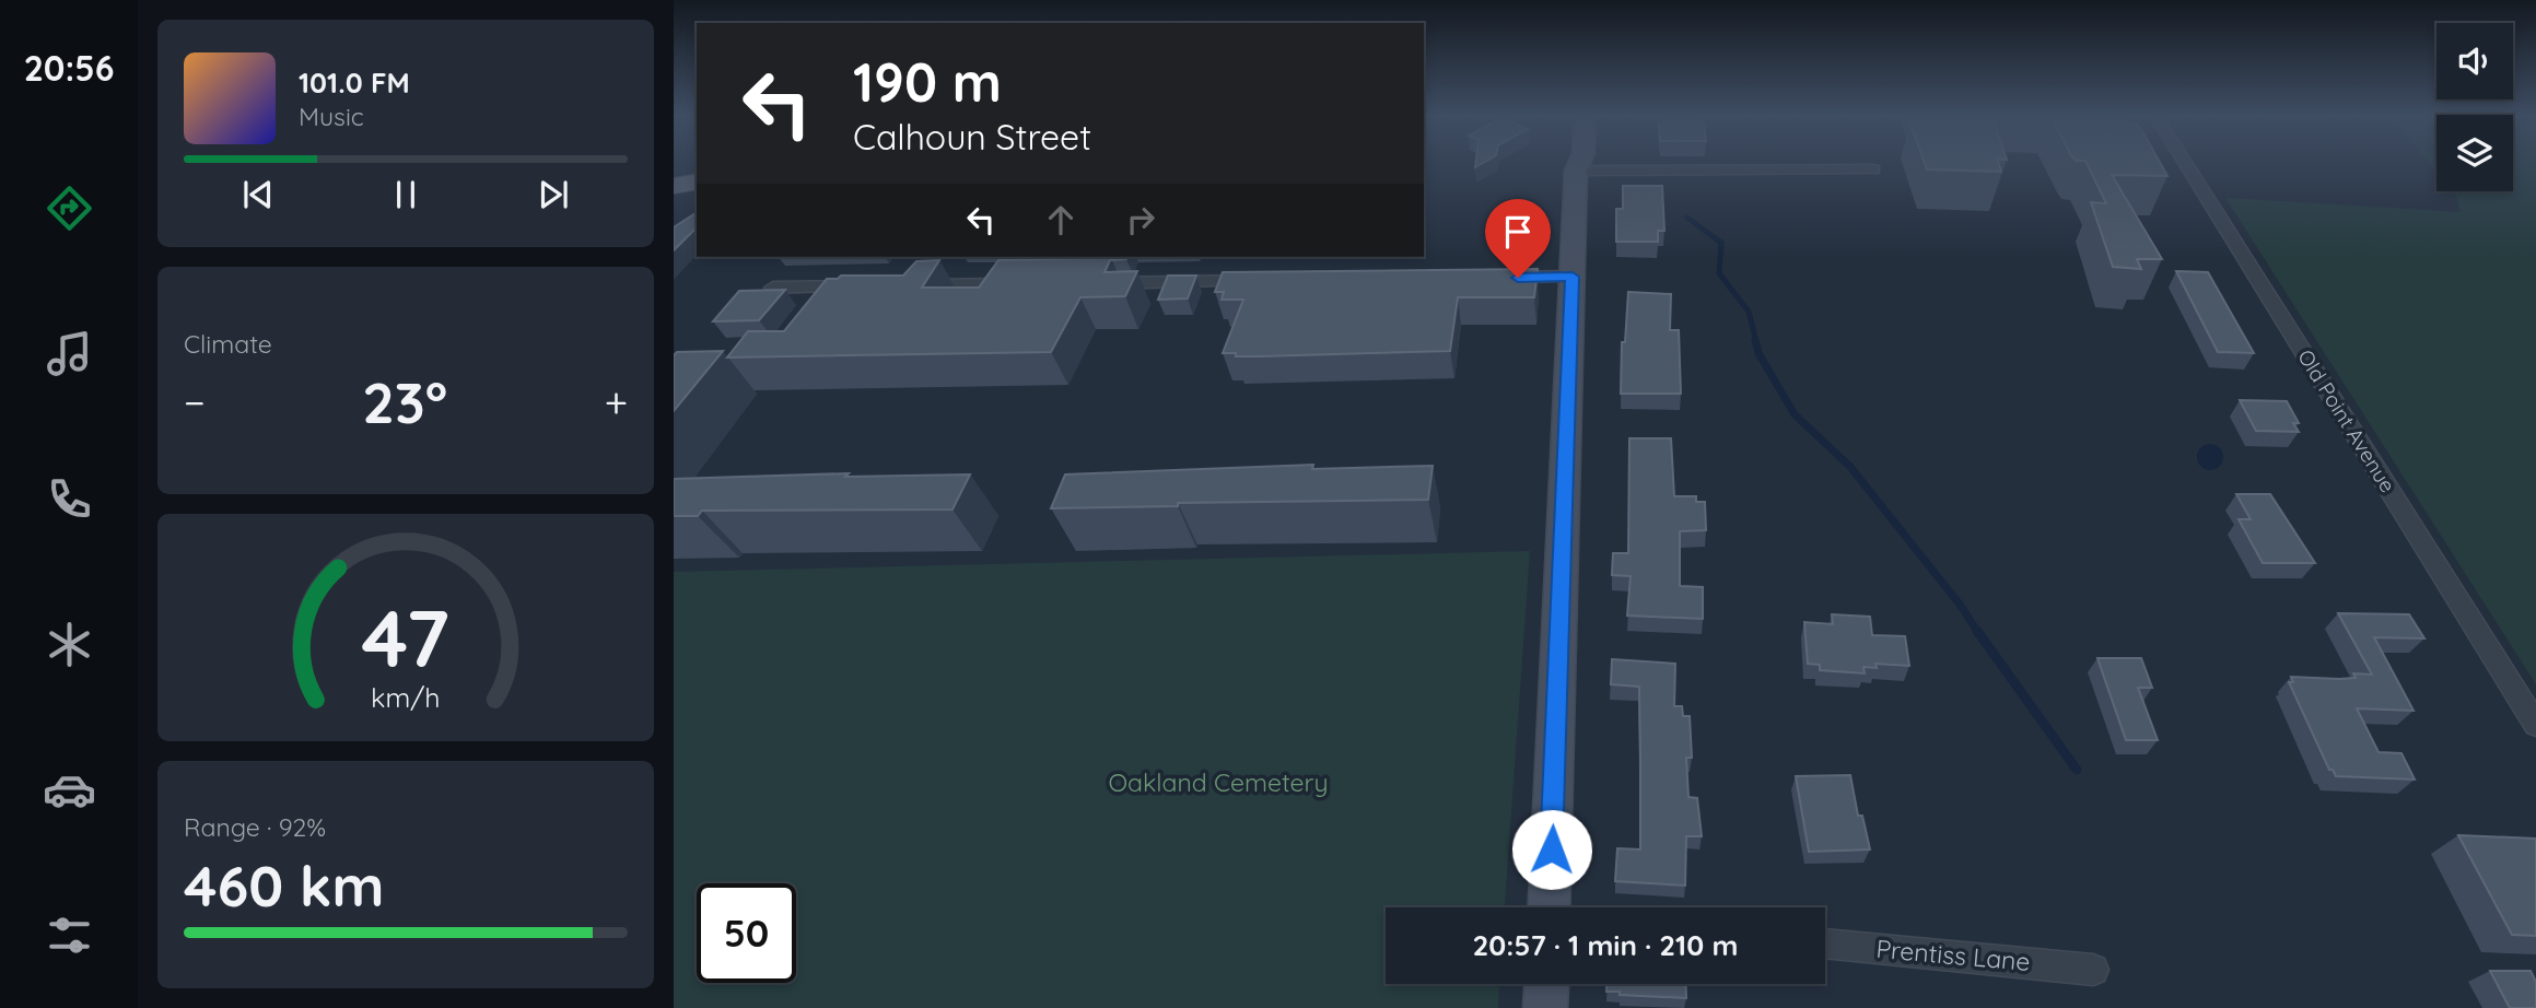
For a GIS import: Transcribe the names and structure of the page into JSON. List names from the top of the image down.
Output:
{
  "streets": {
    "street": ["Old Point Avenue", "Prentiss Lane"]
  },
  "parks": ["Oakland Cemetery"],
  "page": {
    "tabs": "20:56",
    "turn": ["190 m", "Calhoun Street"],
    "song": ["101.0 FM", "Music"],
    "tile": [
      "Climate",
      ["Range · 92%", "460 km"]
    ],
    "heat": ["−", "23°", "+"],
    "limit": "50",
    "trip": "20:57 · 1 min · 210 m",
    "gauge": ["47", "km/h"]
  }
}
